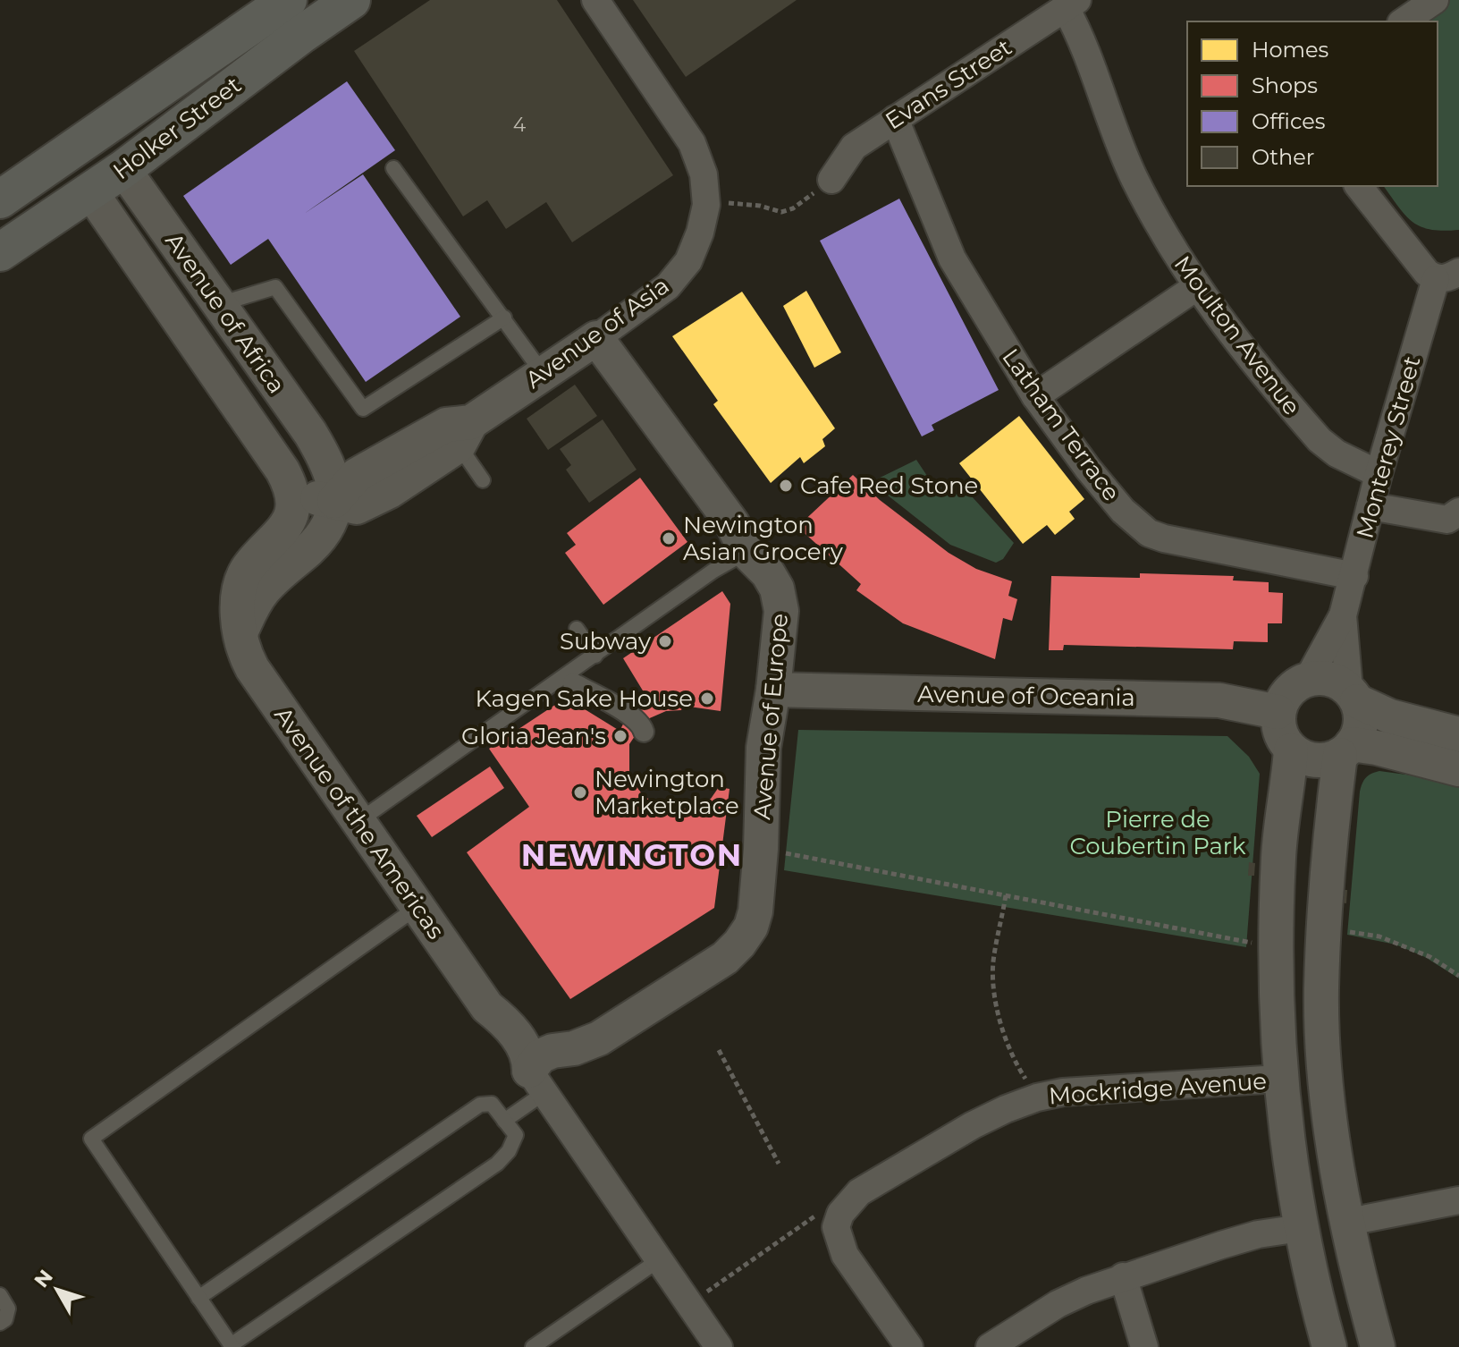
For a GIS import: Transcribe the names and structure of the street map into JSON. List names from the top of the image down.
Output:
{
  "streets": {
    "main road": ["Holker Street", "Avenue of Africa"],
    "street": [
      "Evans Street",
      "Avenue of Asia",
      "Moulton Avenue",
      "Latham Terrace",
      "Monterey Street",
      "Avenue of Oceania",
      "Avenue of Europe",
      "Avenue of the Americas",
      "Mockridge Avenue"
    ]
  },
  "crossings": [
    ["Evans Street", "Moulton Avenue"],
    ["Evans Street", "Latham Terrace"],
    ["Holker Street", "Avenue of Africa"],
    ["Avenue of Africa", "Avenue of Asia"],
    ["Avenue of Africa", "Avenue of the Americas"],
    ["Avenue of Asia", "Avenue of Europe"],
    ["Avenue of Asia", "Avenue of the Americas"],
    ["Moulton Avenue", "Monterey Street"],
    ["Latham Terrace", "Monterey Street"],
    ["Monterey Street", "Avenue of Oceania"],
    ["Avenue of Oceania", "Avenue of Europe"],
    ["Avenue of Europe", "Avenue of the Americas"]
  ],
  "districts": ["NEWINGTON"],
  "parks": ["Pierre de Coubertin Park"],
  "places": [
    "Cafe Red Stone",
    "Newington Asian Grocery",
    "Subway",
    "Kagen Sake House",
    "Gloria Jean's",
    "Newington Marketplace"
  ],
  "house_numbers": ["4"],
  "legend": [
    "Homes",
    "Shops",
    "Offices",
    "Other"
  ],
  "north": "top left"
}
